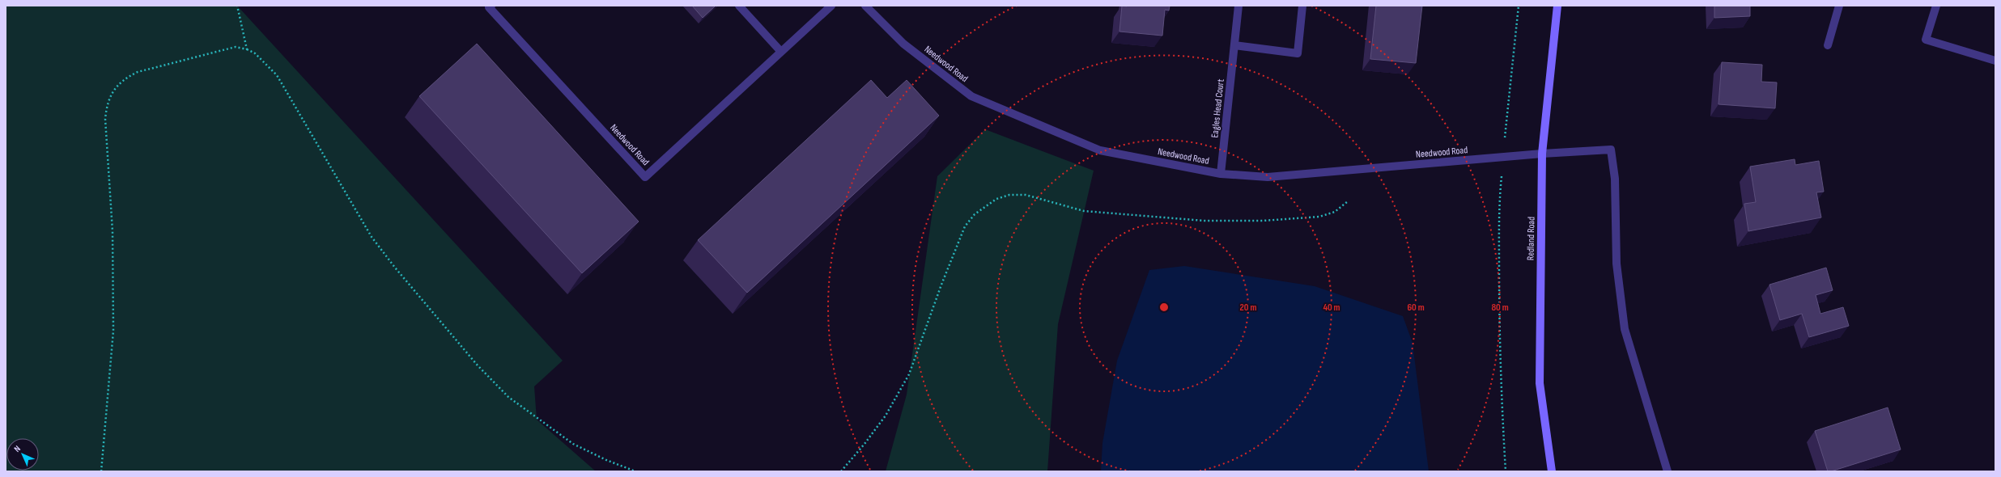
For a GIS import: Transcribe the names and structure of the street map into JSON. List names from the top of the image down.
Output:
{
  "streets": {
    "main road": ["Redland Road"],
    "street": ["Needwood Road", "Eagles Head Court"]
  },
  "crossings": [
    ["Needwood Road", "Eagles Head Court"],
    ["Needwood Road", "Redland Road"]
  ],
  "north": "top left",
  "rings": [
    "20 m",
    "40 m",
    "60 m",
    "80 m"
  ]
}
